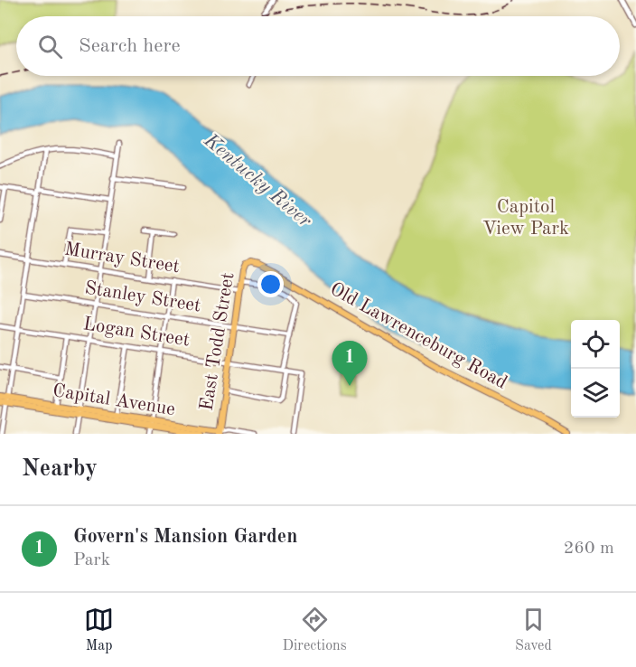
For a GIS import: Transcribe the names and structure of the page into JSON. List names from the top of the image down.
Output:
{
  "streets": {
    "main road": ["Old Lawrenceburg Road", "East Todd Street", "Capital Avenue"],
    "street": ["Murray Street", "Stanley Street", "Logan Street"]
  },
  "crossings": [
    ["Murray Street", "East Todd Street"],
    ["Stanley Street", "East Todd Street"],
    ["Logan Street", "East Todd Street"],
    ["Old Lawrenceburg Road", "East Todd Street"],
    ["East Todd Street", "Capital Avenue"]
  ],
  "water": ["Kentucky River"],
  "parks": ["Capitol View Park"],
  "page": {
    "search": "Search here",
    "pins": "1",
    "heading": "Nearby",
    "list": [
      {
        "mark": "1",
        "name": "Govern's Mansion Garden",
        "note": "Park",
        "value": "260 m"
      }
    ],
    "nav": ["Map", "Directions", "Saved"]
  }
}
